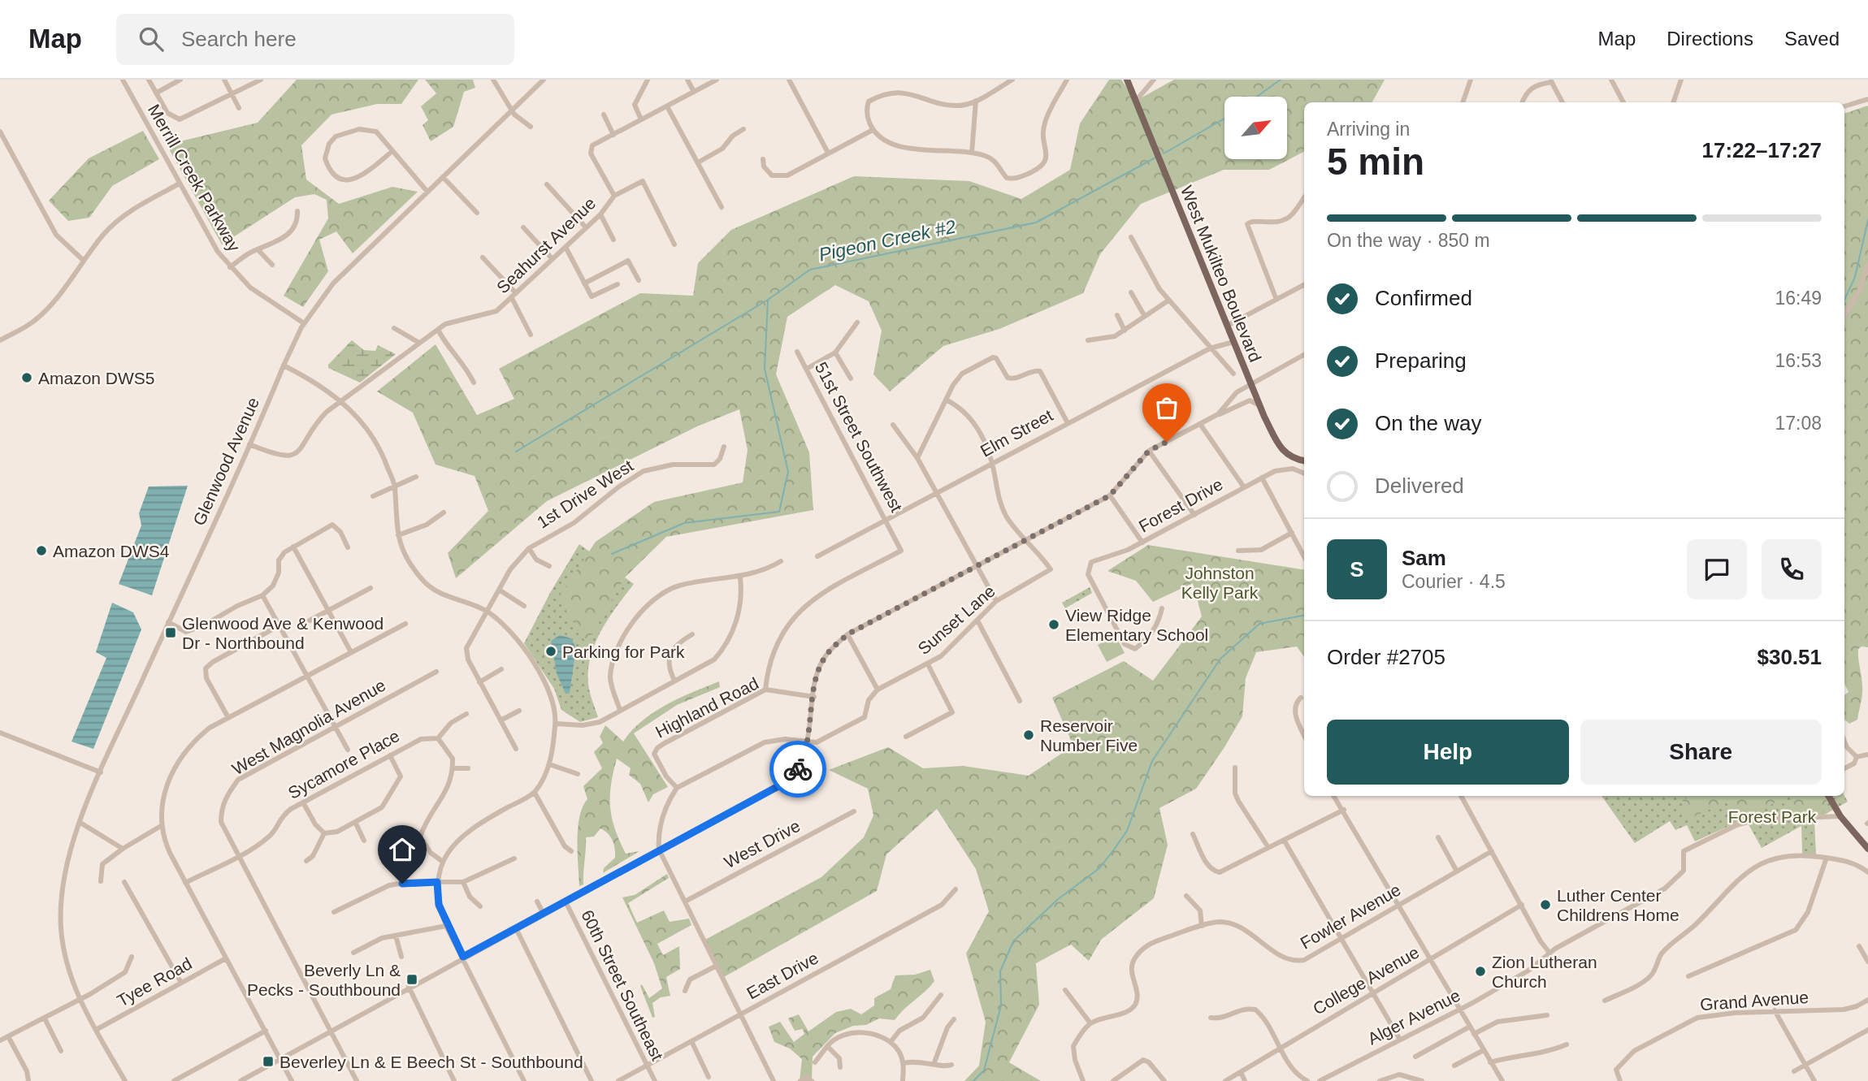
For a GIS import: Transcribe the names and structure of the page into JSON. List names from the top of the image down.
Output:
{
  "streets": {
    "main road": ["West Mukilteo Boulevard"],
    "street": [
      "Merrill Creek Parkway",
      "Seahurst Avenue",
      "Elm Street",
      "51st Street Southwest",
      "Glenwood Avenue",
      "1st Drive West",
      "Forest Drive",
      "Sunset Lane",
      "Highland Road",
      "West Magnolia Avenue",
      "Sycamore Place",
      "West Drive",
      "Fowler Avenue",
      "East Drive",
      "College Avenue",
      "Tyee Road",
      "60th Street Southeast",
      "Grand Avenue",
      "Alger Avenue"
    ]
  },
  "crossings": [
    ["Merrill Creek Parkway", "Glenwood Avenue"],
    ["Seahurst Avenue", "Glenwood Avenue"],
    ["West Mukilteo Boulevard", "Elm Street"],
    ["Elm Street", "51st Street Southwest"],
    ["51st Street Southwest", "Highland Road"],
    ["Glenwood Avenue", "Tyee Road"],
    ["West Magnolia Avenue", "Sycamore Place"],
    ["East Drive", "60th Street Southeast"]
  ],
  "water": ["Pigeon Creek #2"],
  "parks": ["Johnston Kelly Park", "Forest Park"],
  "places": {
    "other": [
      "Amazon DWS5",
      "Amazon DWS4",
      "View Ridge Elementary School",
      "Parking for Park",
      "Reservoir Number Five",
      "Luther Center Childrens Home",
      "Zion Lutheran Church"
    ],
    "transit": ["Glenwood Ave & Kenwood Dr - Northbound", "Beverly Ln & Pecks - Southbound", "Beverley Ln & E Beech St - Southbound"]
  },
  "north": "top right",
  "page": {
    "header": "Map",
    "search": "Search here",
    "nav": ["Map", "Directions", "Saved"],
    "heading": ["5 min", "Arriving in", "17:22–17:27"],
    "panel": [
      "Sam",
      "Courier · 4.5",
      "Order #2705",
      "$30.51"
    ],
    "bar": "On the way · 850 m",
    "list": [
      ["Confirmed", "16:49"],
      ["Preparing", "16:53"],
      ["On the way", "17:08"],
      "Delivered"
    ],
    "round": "S",
    "buttons": ["Help", "Share"]
  }
}
